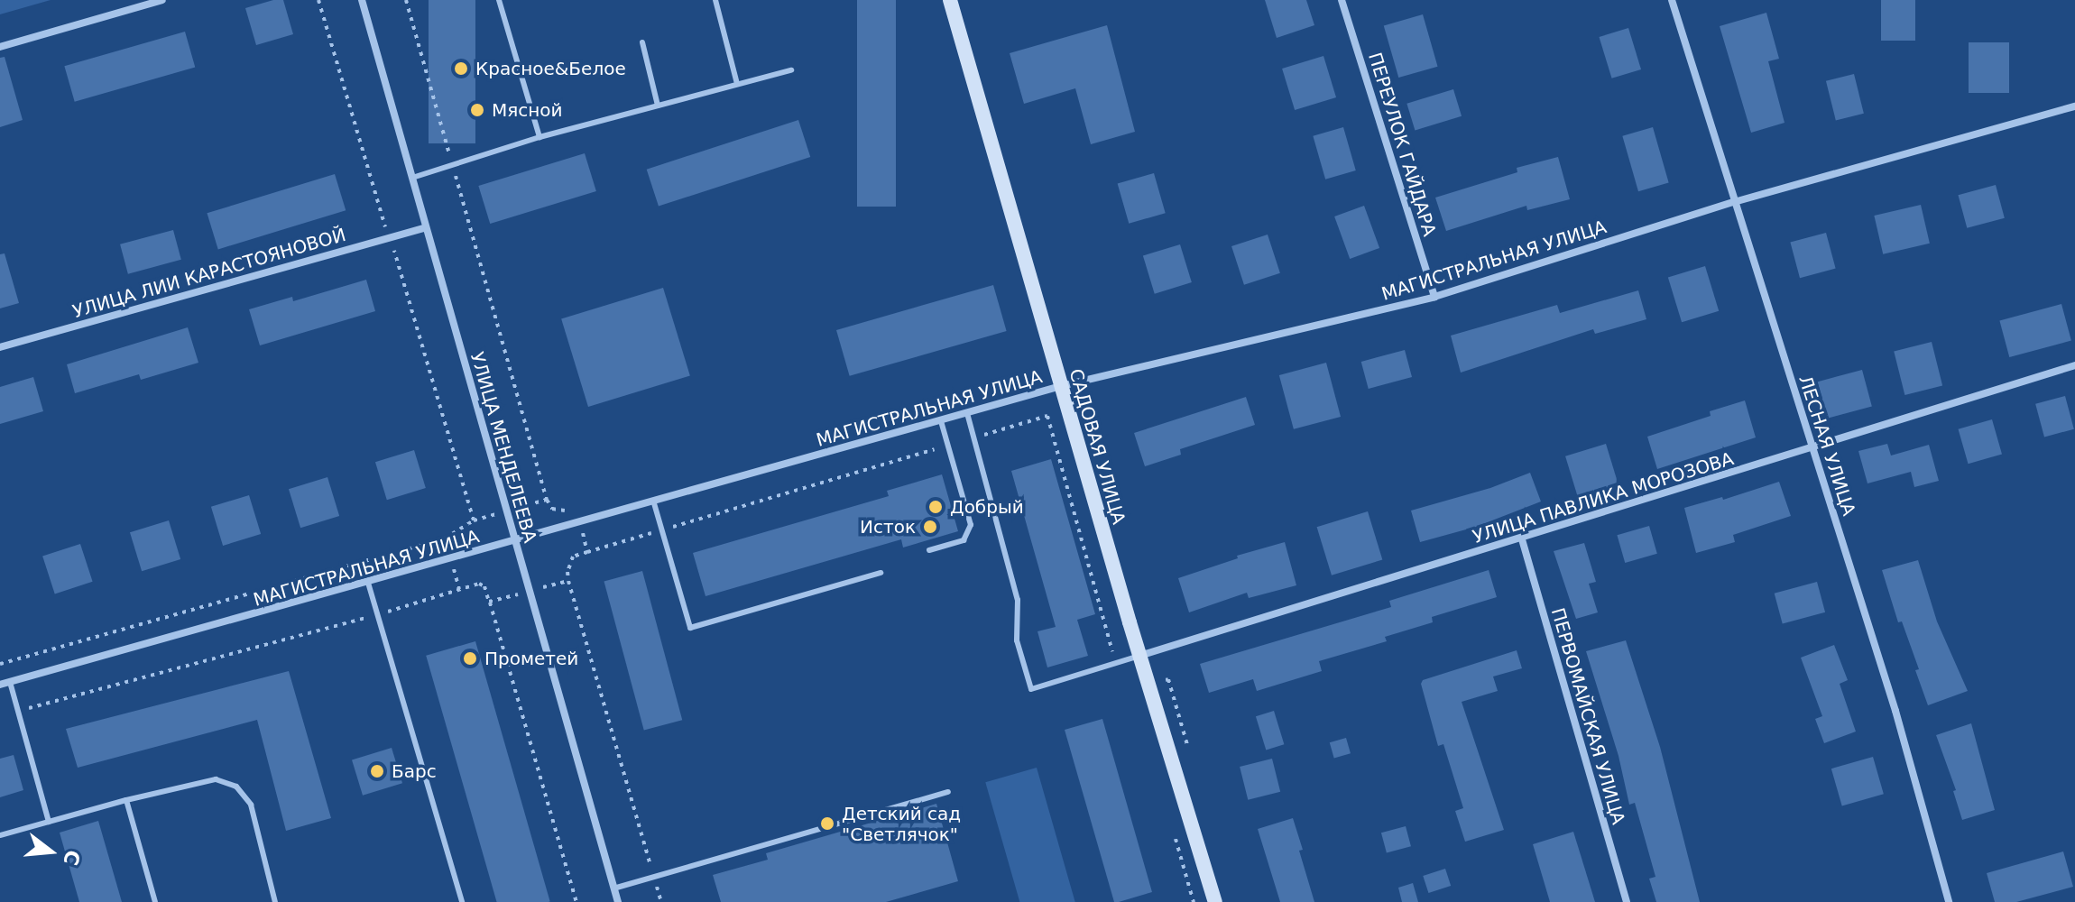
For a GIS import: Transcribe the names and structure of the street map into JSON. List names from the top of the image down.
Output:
{
  "streets": {
    "street": [
      "ПЕРЕУЛОК ГАЙДАРА",
      "МАГИСТРАЛЬНАЯ УЛИЦА",
      "УЛИЦА ЛИИ КАРАСТОЯНОВОЙ",
      "ЛЕСНАЯ УЛИЦА",
      "САДОВАЯ УЛИЦА",
      "УЛИЦА МЕНДЕЛЕЕВА",
      "УЛИЦА ПАВЛИКА МОРОЗОВА",
      "ПЕРВОМАЙСКАЯ УЛИЦА"
    ]
  },
  "crossings": [
    ["ПЕРЕУЛОК ГАЙДАРА", "МАГИСТРАЛЬНАЯ УЛИЦА"],
    ["МАГИСТРАЛЬНАЯ УЛИЦА", "ЛЕСНАЯ УЛИЦА"],
    ["МАГИСТРАЛЬНАЯ УЛИЦА", "САДОВАЯ УЛИЦА"],
    ["МАГИСТРАЛЬНАЯ УЛИЦА", "УЛИЦА МЕНДЕЛЕЕВА"],
    ["УЛИЦА ЛИИ КАРАСТОЯНОВОЙ", "УЛИЦА МЕНДЕЛЕЕВА"],
    ["ЛЕСНАЯ УЛИЦА", "УЛИЦА ПАВЛИКА МОРОЗОВА"],
    ["САДОВАЯ УЛИЦА", "УЛИЦА ПАВЛИКА МОРОЗОВА"],
    ["УЛИЦА ПАВЛИКА МОРОЗОВА", "ПЕРВОМАЙСКАЯ УЛИЦА"]
  ],
  "places": [
    "Красное&Белое",
    "Мясной",
    "Добрый",
    "Исток",
    "Прометей",
    "Барс",
    "Детский сад \"Светлячок\""
  ],
  "north": "right"
}
